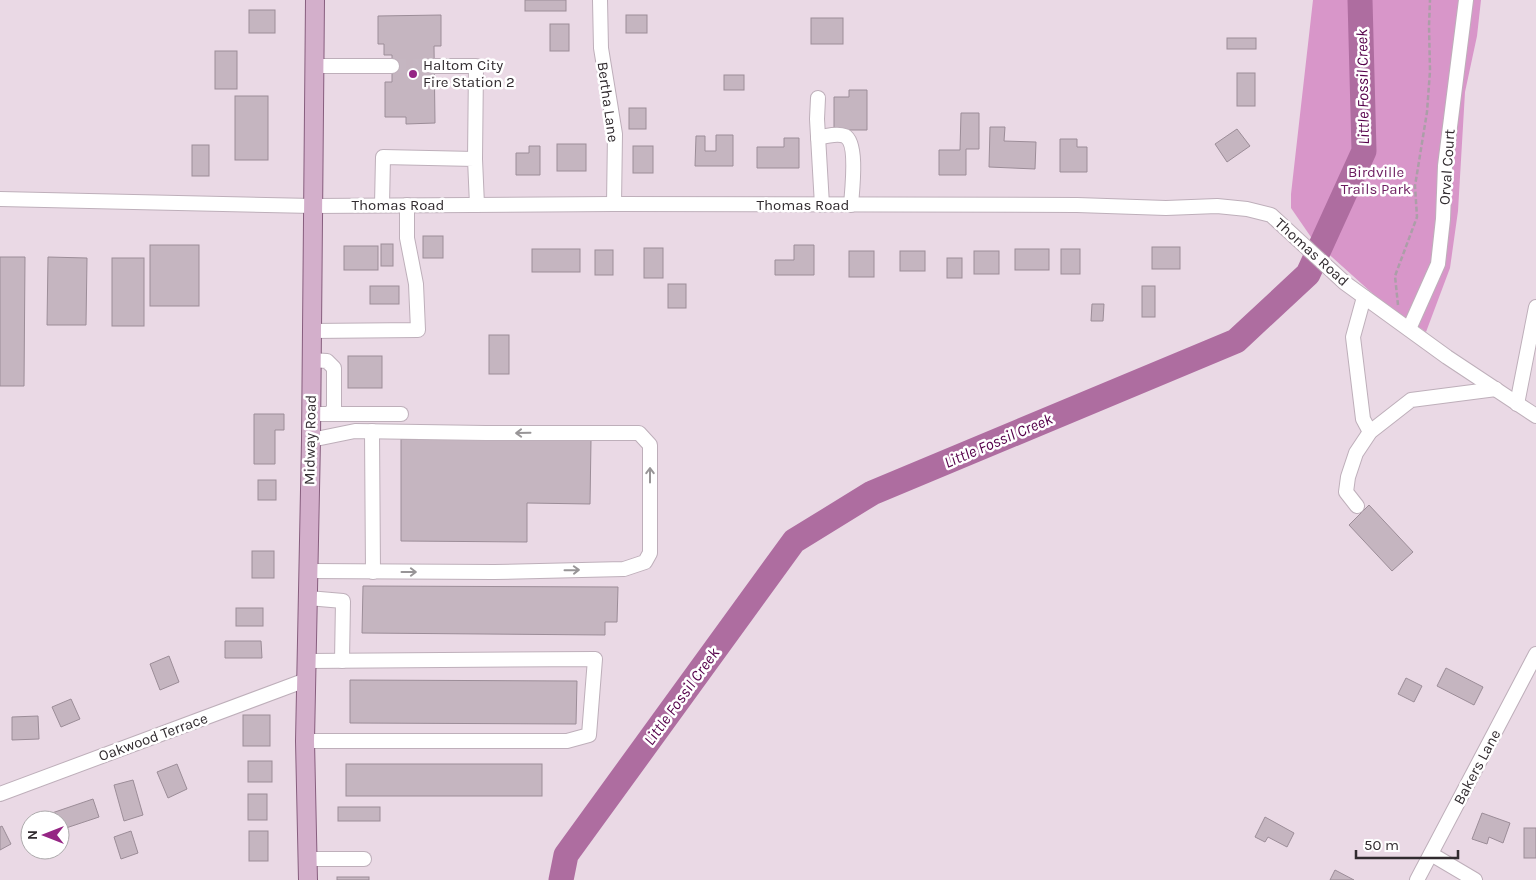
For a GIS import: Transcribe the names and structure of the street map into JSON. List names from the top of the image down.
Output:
{
  "streets": {
    "main road": ["Midway Road"],
    "street": [
      "Bertha Lane",
      "Orval Court",
      "Thomas Road",
      "Oakwood Terrace",
      "Bakers Lane"
    ]
  },
  "crossings": [
    ["Bertha Lane", "Thomas Road"],
    ["Orval Court", "Thomas Road"],
    ["Thomas Road", "Midway Road"],
    ["Midway Road", "Oakwood Terrace"]
  ],
  "water": ["Little Fossil Creek"],
  "parks": ["Birdville Trails Park"],
  "places": ["Haltom City Fire Station 2"],
  "scale_bar": "50 m",
  "north": "left"
}
